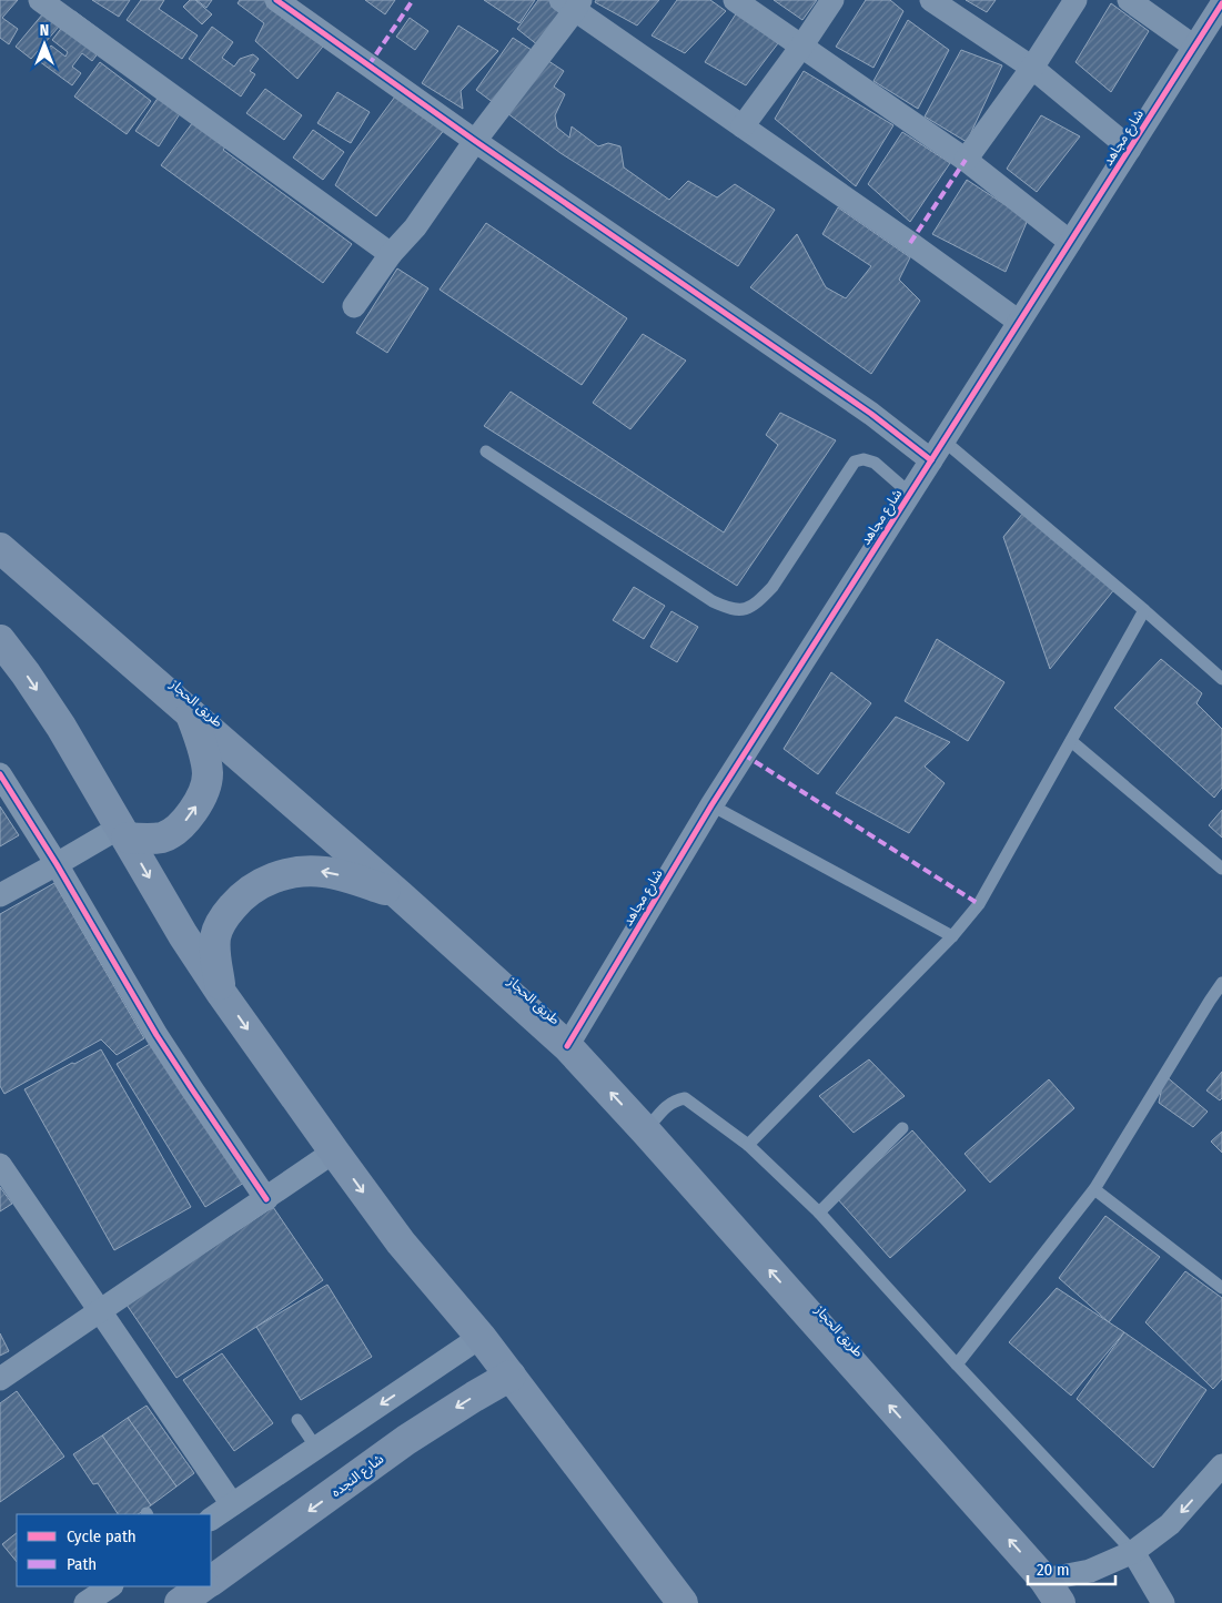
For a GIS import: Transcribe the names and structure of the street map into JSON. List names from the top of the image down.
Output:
{
  "streets": {
    "main road": ["طريق الحجاز", "شارع النجده"],
    "street": ["شارع مجاهد"]
  },
  "crossings": [
    ["شارع مجاهد", "طريق الحجاز"]
  ],
  "one_way": ["شارع النجده"],
  "legend": ["Cycle path", "Path"],
  "scale_bar": "20 m",
  "north": "top"
}
